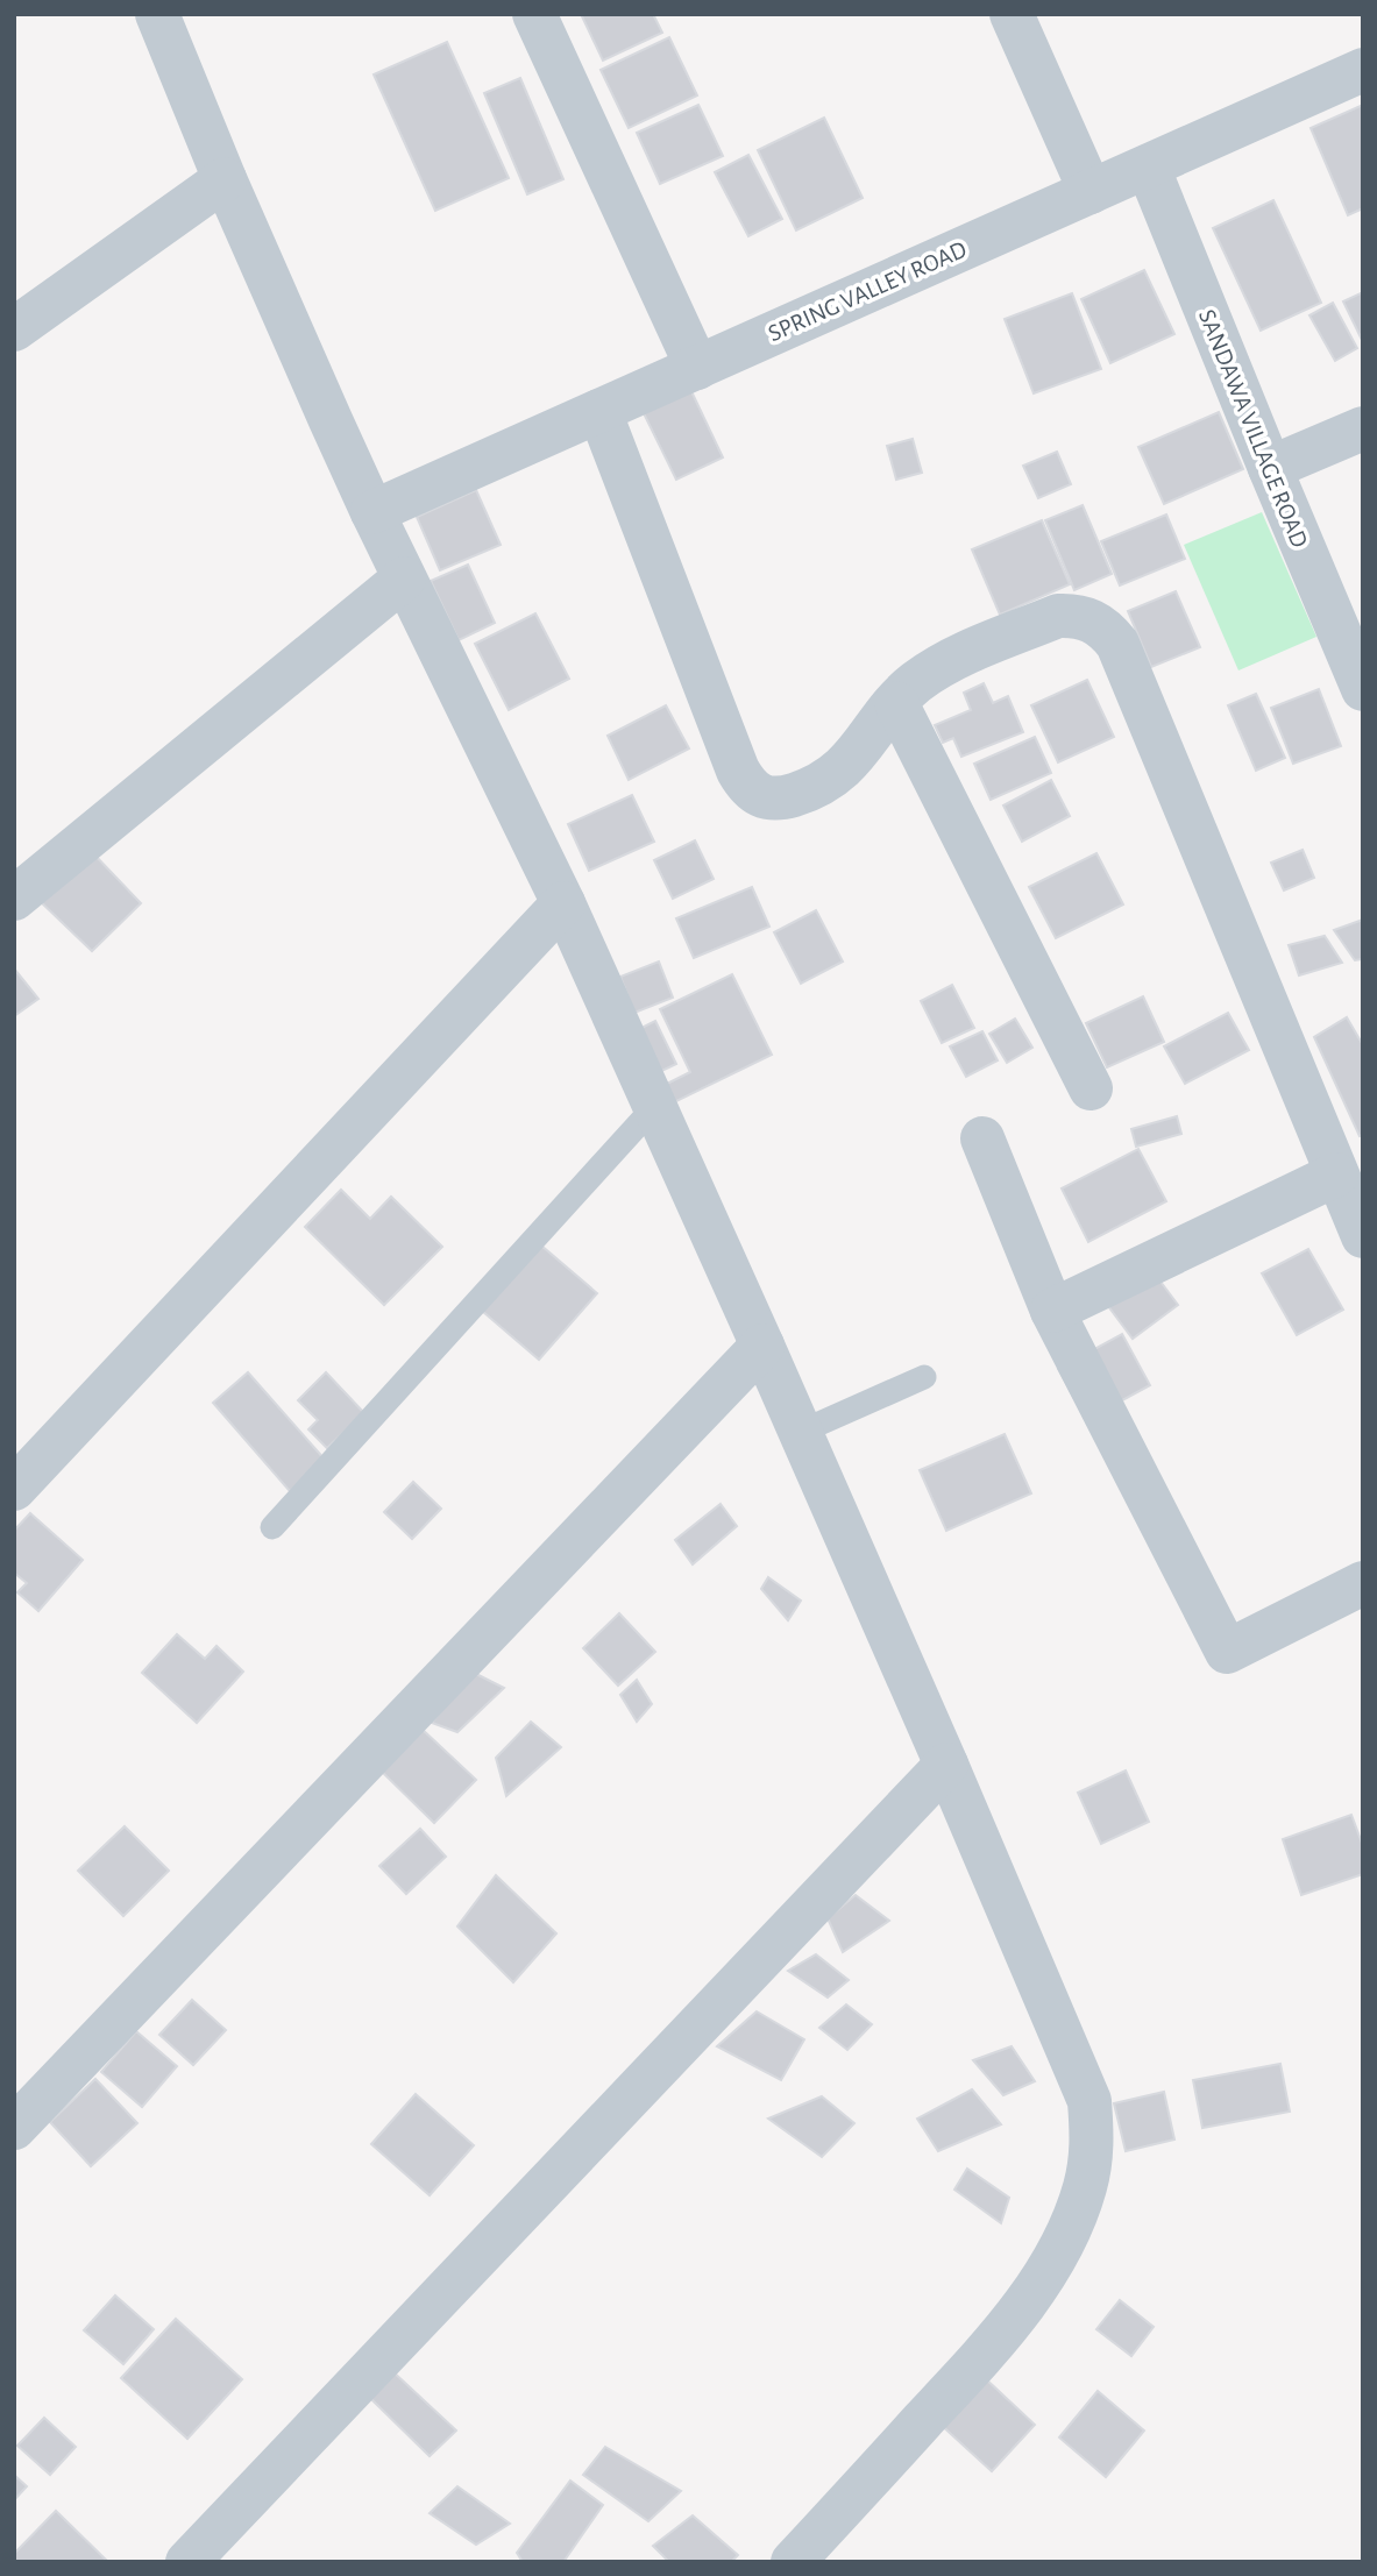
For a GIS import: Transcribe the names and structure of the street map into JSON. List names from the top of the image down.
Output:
{
  "streets": {
    "street": ["SPRING VALLEY ROAD", "SANDAWA VILLAGE ROAD"]
  },
  "crossings": [
    ["SPRING VALLEY ROAD", "SANDAWA VILLAGE ROAD"]
  ]
}
